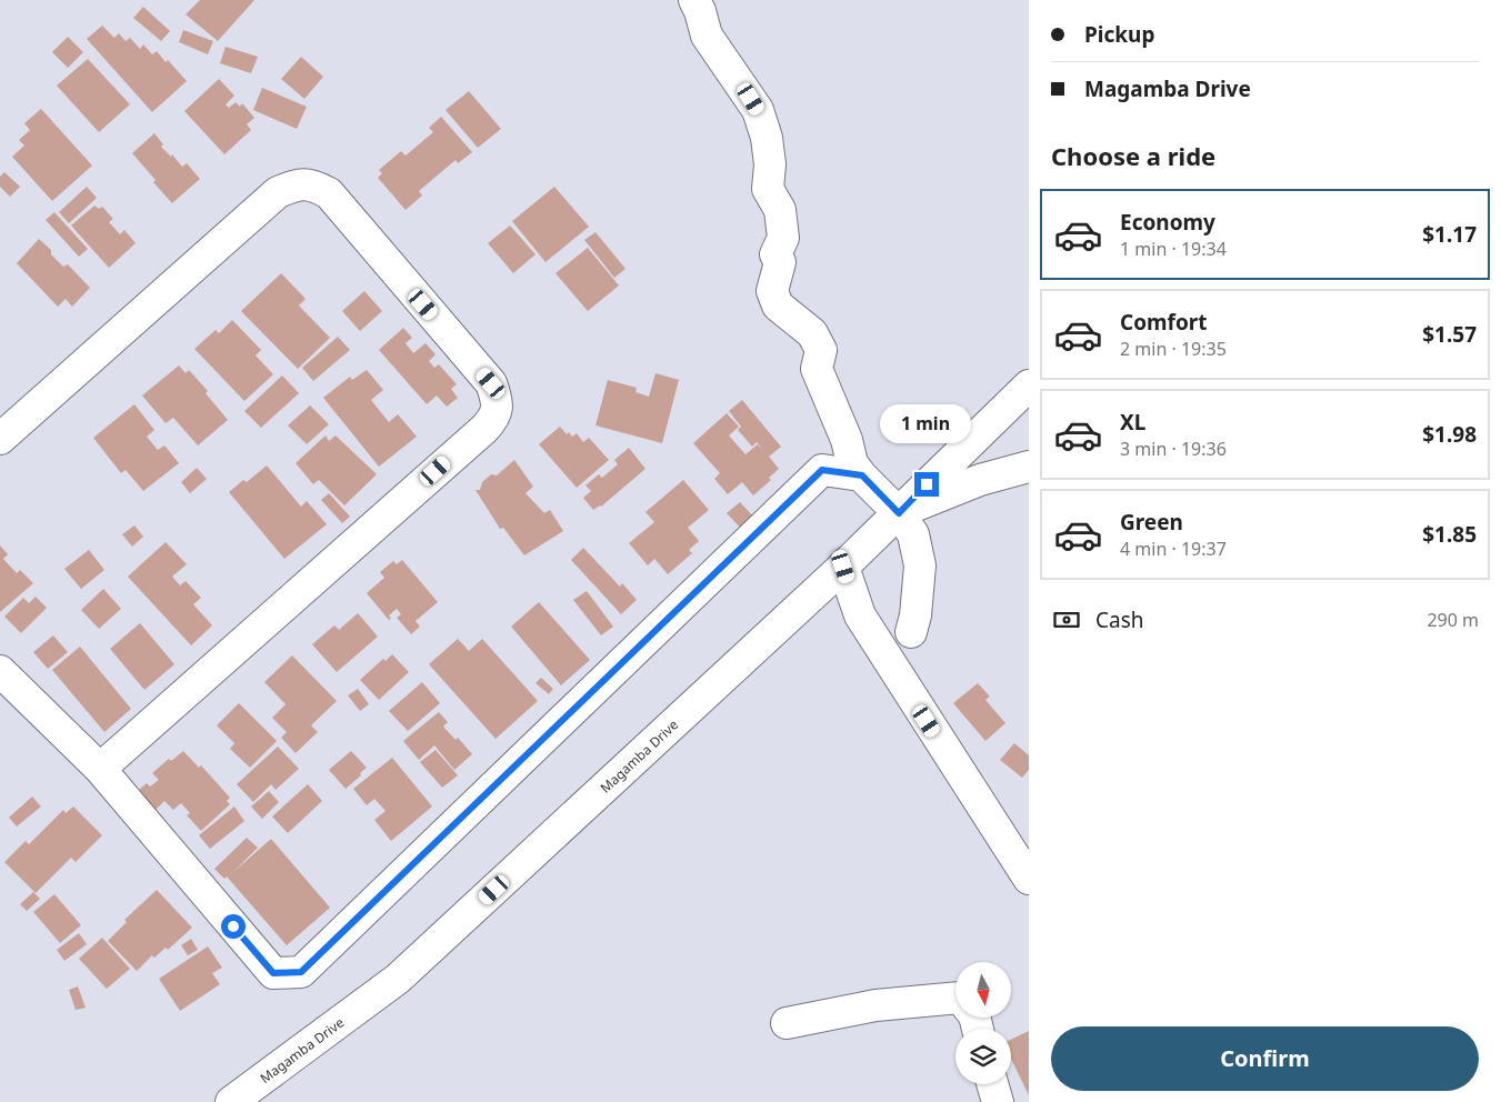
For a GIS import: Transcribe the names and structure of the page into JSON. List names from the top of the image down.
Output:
{
  "streets": {
    "street": ["Magamba Drive"]
  },
  "north": "bottom",
  "page": {
    "banner": ["Pickup", "Magamba Drive"],
    "heading": "Choose a ride",
    "list": [
      {
        "name": "Economy",
        "note": "1 min · 19:34",
        "value": "$1.17"
      },
      {
        "name": "Comfort",
        "note": "2 min · 19:35",
        "value": "$1.57"
      },
      {
        "name": "XL",
        "note": "3 min · 19:36",
        "value": "$1.98"
      },
      {
        "name": "Green",
        "note": "4 min · 19:37",
        "value": "$1.85"
      }
    ],
    "bubble": "1 min",
    "pay": ["Cash", "290 m"],
    "buttons": "Confirm"
  }
}
